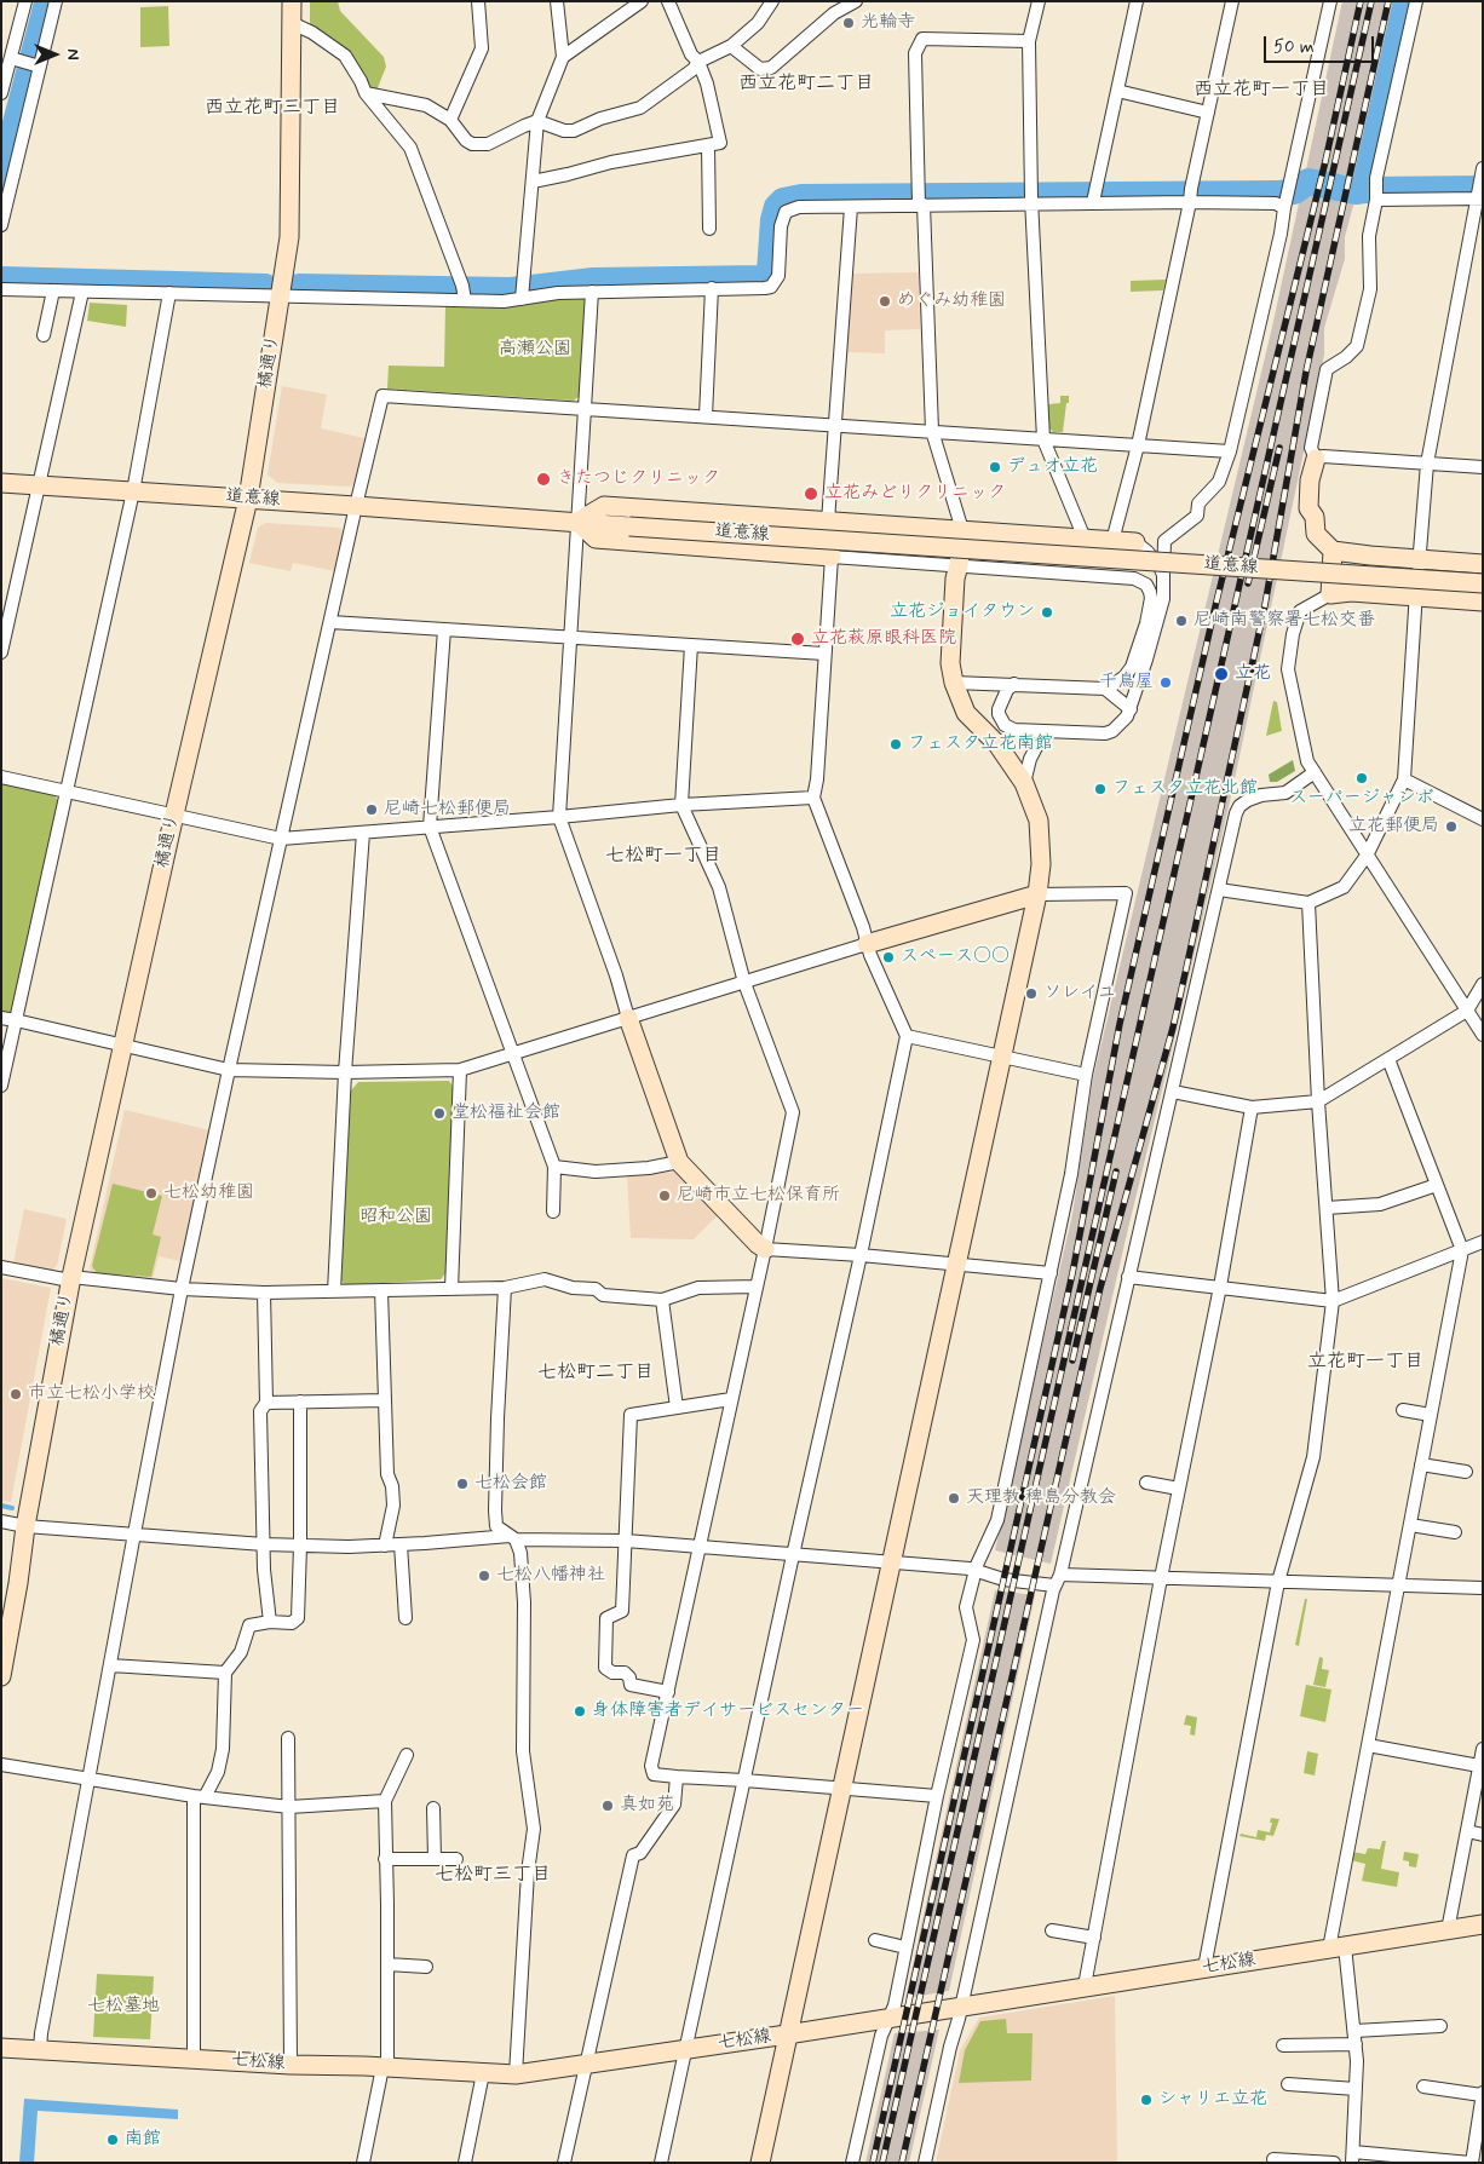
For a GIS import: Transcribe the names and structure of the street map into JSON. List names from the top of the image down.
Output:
{
  "streets": {
    "street": ["橘通り", "道意線", "七松線"]
  },
  "crossings": [
    ["橘通り", "道意線"]
  ],
  "districts": [
    "西立花町二丁目",
    "西立花町一丁目",
    "西立花町三丁目",
    "七松町一丁目",
    "立花町一丁目",
    "七松町二丁目",
    "七松町三丁目"
  ],
  "parks": ["高瀬公園", "昭和公園", "七松墓地"],
  "places": [
    "光輪寺",
    "めぐみ幼稚園",
    "デュオ立花",
    "きたつじクリニック",
    "立花みどりクリニック",
    "立花ジョイタウン",
    "尼崎南警察署七松交番",
    "立花萩原眼科医院",
    "立花",
    "千鳥屋",
    "フェスタ立花南館",
    "スーパージャンボ",
    "フェスタ立花北館",
    "尼崎七松郵便局",
    "立花郵便局",
    "スペース○○",
    "ソレイユ",
    "堂松福祉会館",
    "七松幼稚園",
    "尼崎市立七松保育所",
    "市立七松小学校",
    "七松会館",
    "天理教 稗島分教会",
    "七松八幡神社",
    "身体障害者デイサービスセンター",
    "真如苑",
    "シャリエ立花",
    "南館"
  ],
  "scale_bar": "50 m",
  "north": "right"
}
